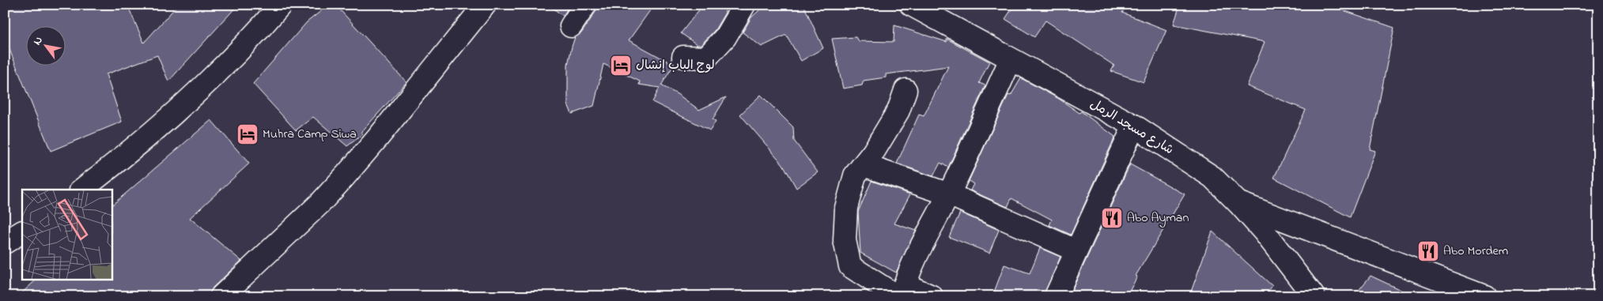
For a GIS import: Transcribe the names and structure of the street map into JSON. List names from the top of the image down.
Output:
{
  "streets": {
    "street": ["شارع مسجد الرمل"]
  },
  "places": {
    "hotel": ["لوج الباب إنشال", "Muhra Camp Siwa"],
    "restaurant": ["Abo Ayman", "Abo Mordem"]
  },
  "north": "top left"
}
